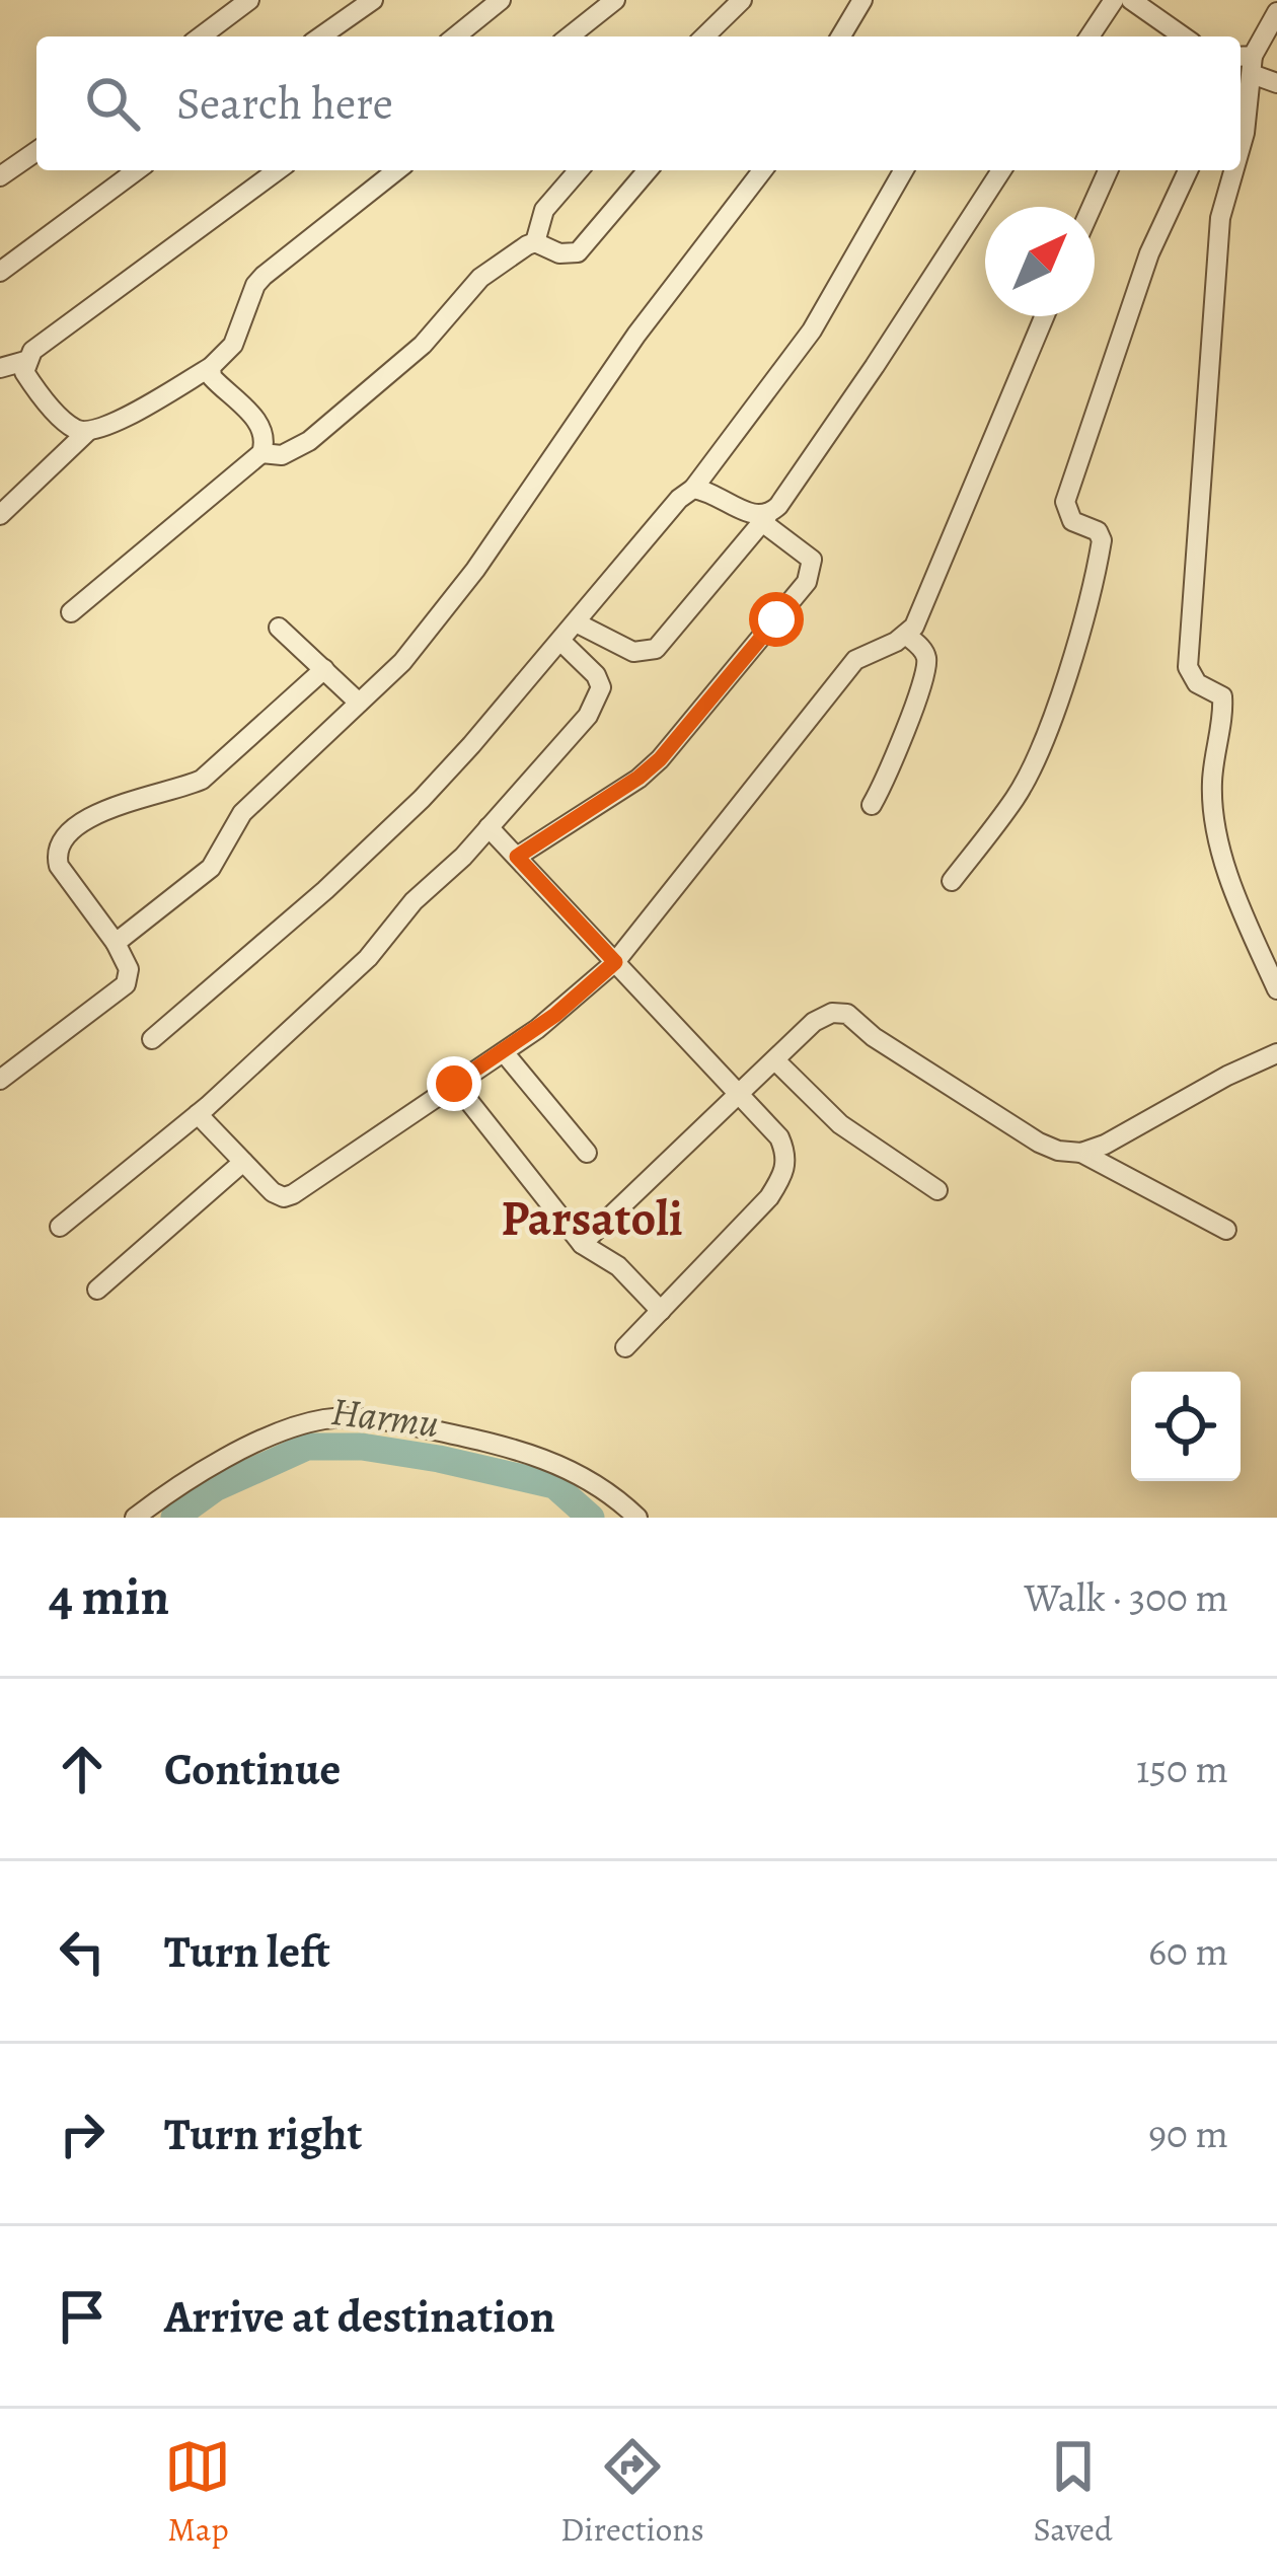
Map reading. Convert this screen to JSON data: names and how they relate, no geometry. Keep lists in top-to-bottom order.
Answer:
{
  "districts": ["Parsatoli"],
  "water": ["Harmu"],
  "north": "top right",
  "page": {
    "search": "Search here",
    "heading": ["4 min", "Walk · 300 m"],
    "list": [
      ["Continue", "150 m"],
      ["Turn left", "60 m"],
      ["Turn right", "90 m"],
      "Arrive at destination"
    ],
    "nav": ["Map", "Directions", "Saved"]
  }
}
